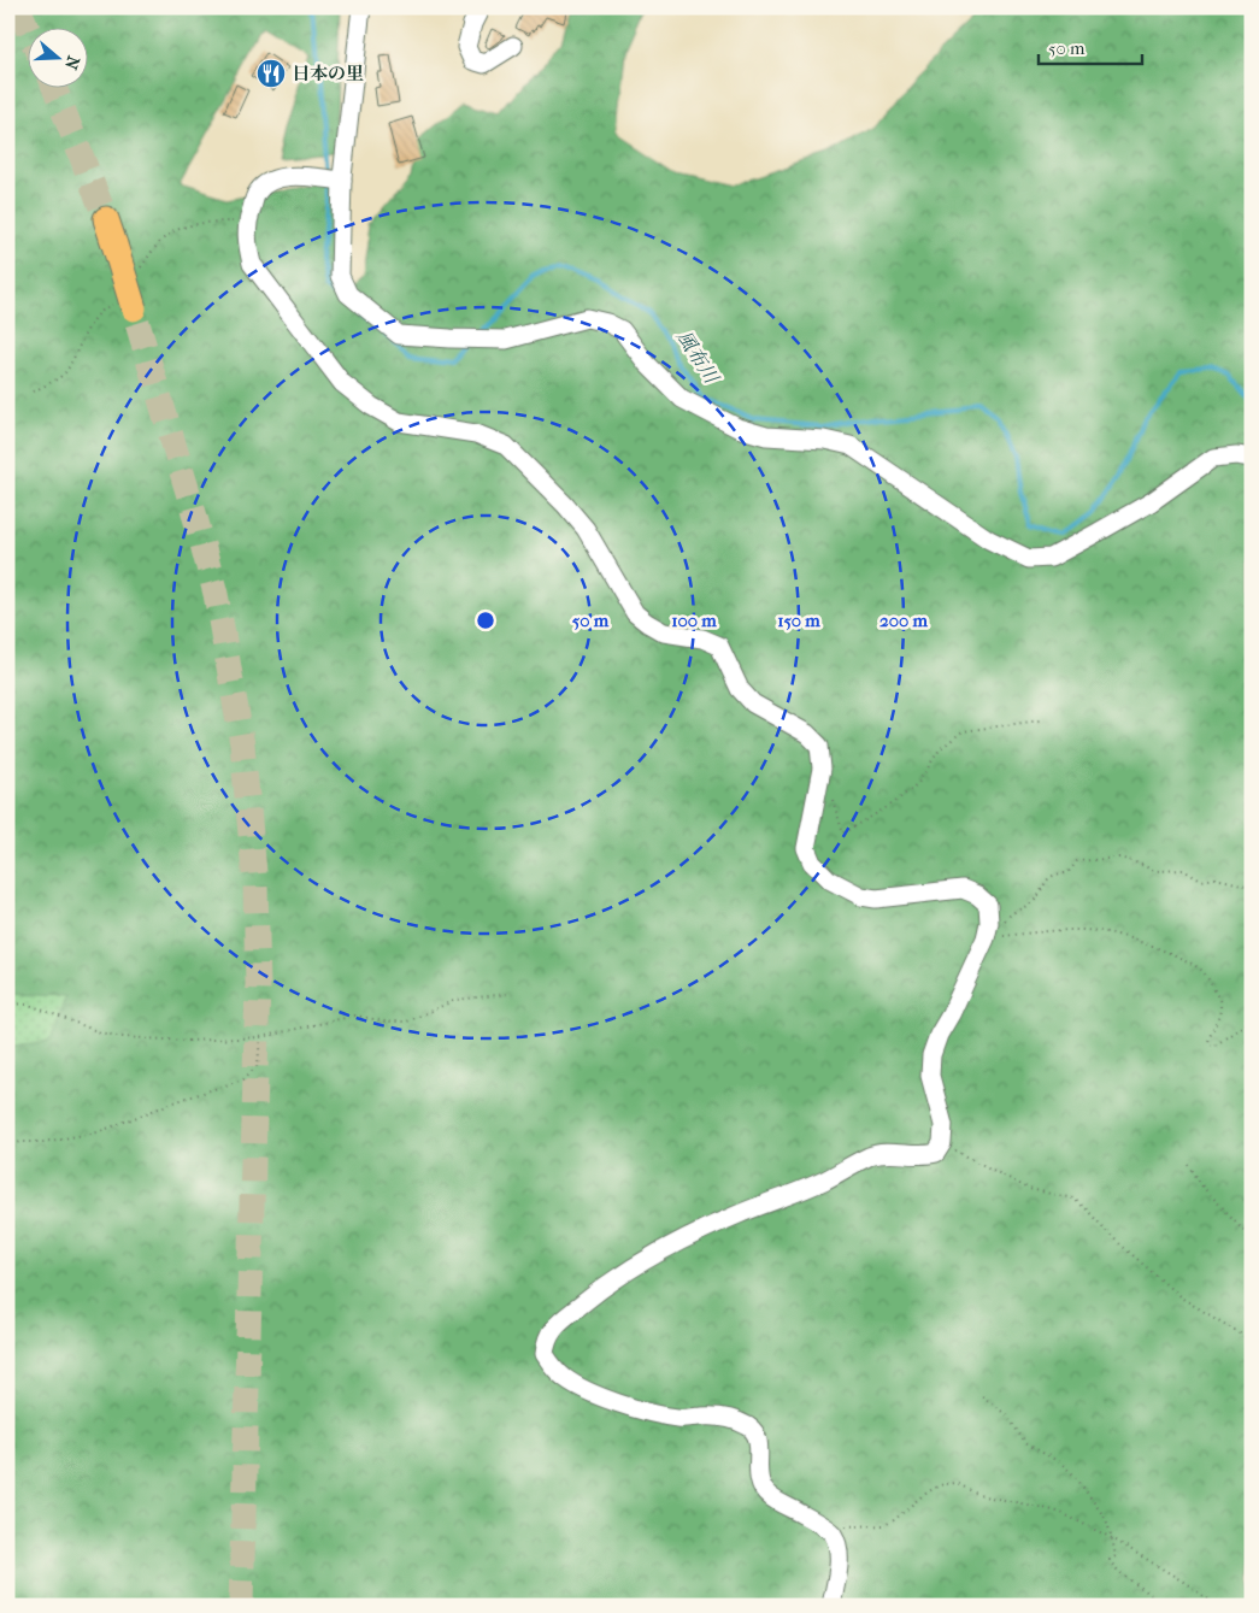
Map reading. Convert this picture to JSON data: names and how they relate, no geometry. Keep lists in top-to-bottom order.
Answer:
{
  "water": ["風布川"],
  "places": {
    "restaurant": ["日本の里"]
  },
  "scale_bar": "50 m",
  "north": "right",
  "rings": [
    "50 m",
    "100 m",
    "150 m",
    "200 m"
  ]
}
